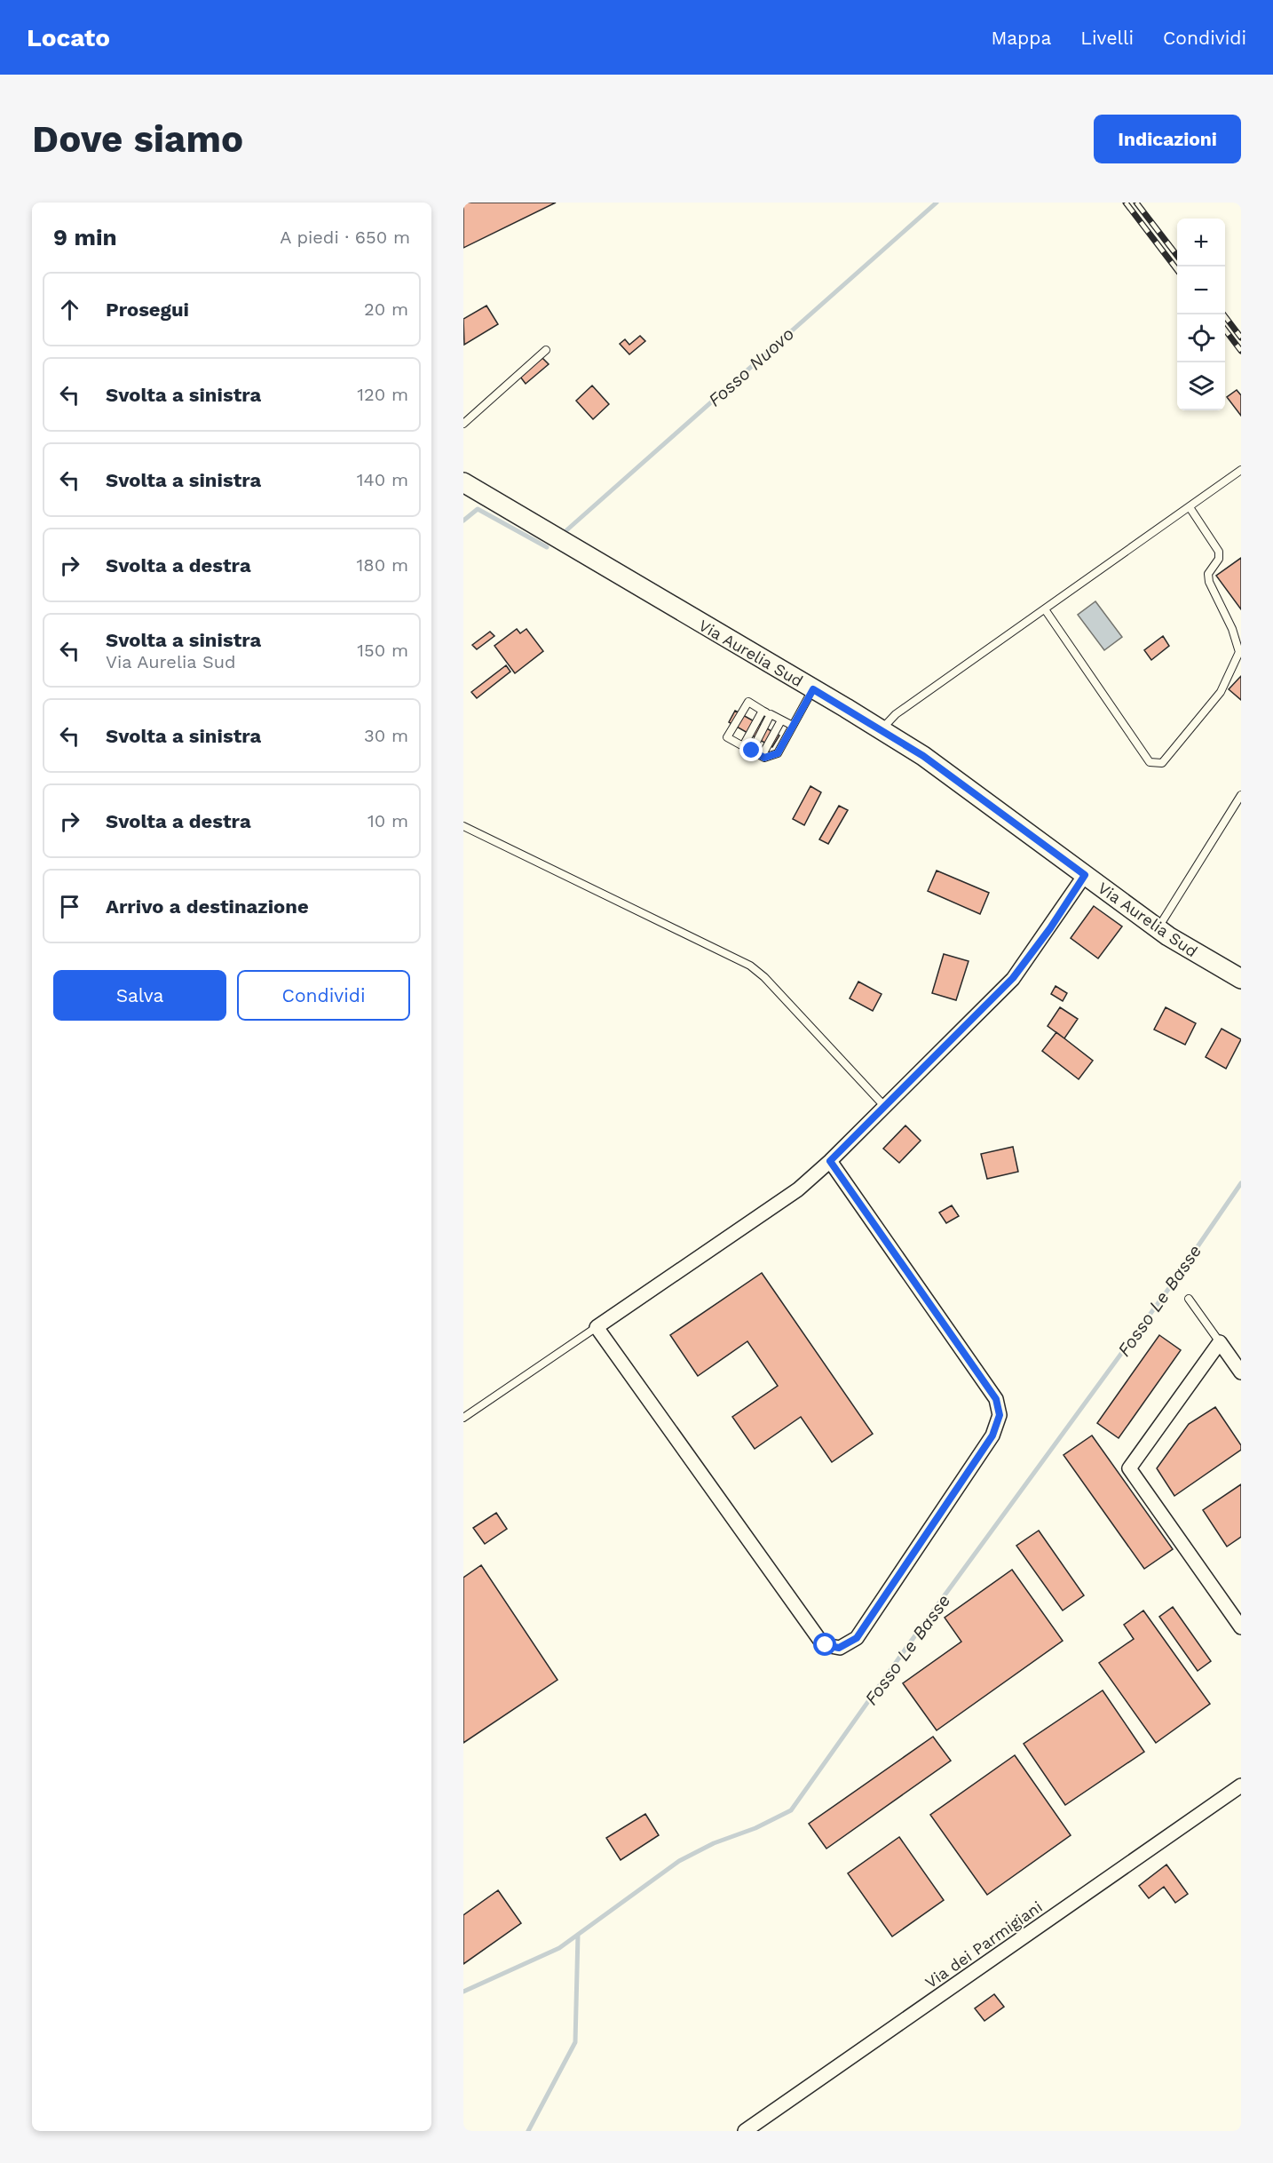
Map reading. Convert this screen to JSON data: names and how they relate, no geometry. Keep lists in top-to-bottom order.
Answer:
{
  "streets": {
    "main road": ["Via Aurelia Sud"],
    "street": ["Via dei Parmigiani"]
  },
  "water": ["Fosso Nuovo", "Fosso Le Basse"],
  "page": {
    "header": "Locato",
    "nav": ["Mappa", "Livelli", "Condividi"],
    "buttons": [
      "Indicazioni",
      ["Salva", "Condividi"]
    ],
    "title": "Dove siamo",
    "heading": ["9 min", "A piedi · 650 m"],
    "map_buttons": ["+", "−"],
    "list": [
      ["Prosegui", "20 m"],
      ["Svolta a sinistra", "120 m"],
      ["Svolta a sinistra", "140 m"],
      ["Svolta a destra", "180 m"],
      ["Svolta a sinistra", "Via Aurelia Sud", "150 m"],
      ["Svolta a sinistra", "30 m"],
      ["Svolta a destra", "10 m"],
      "Arrivo a destinazione"
    ]
  }
}
